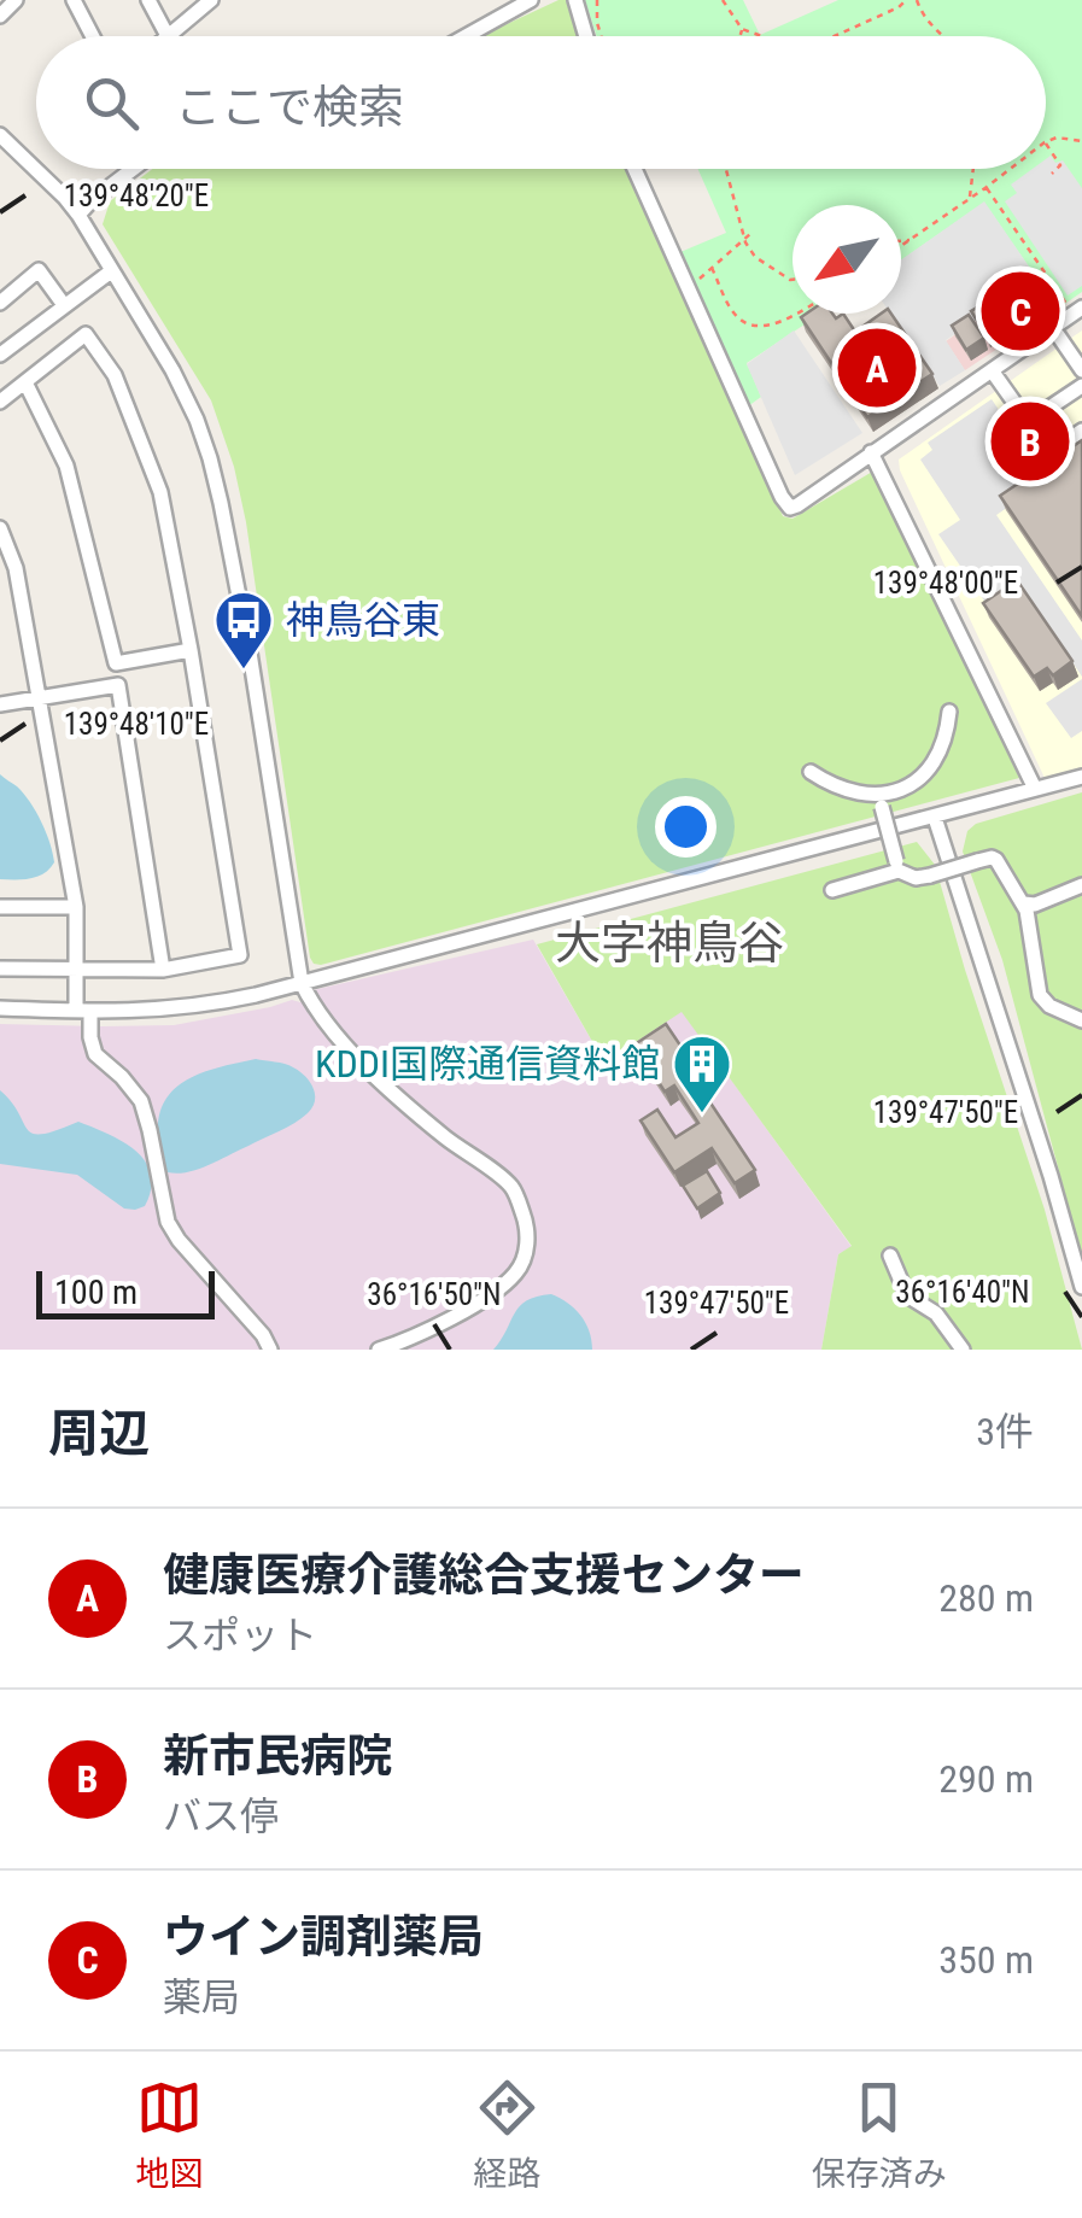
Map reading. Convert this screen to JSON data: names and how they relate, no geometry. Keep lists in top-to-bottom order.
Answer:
{
  "districts": ["大字神鳥谷"],
  "places": {
    "bus stop": ["神鳥谷東"],
    "building": ["KDDI国際通信資料館"]
  },
  "scale_bar": "100 m",
  "north": "bottom left",
  "page": {
    "search": "ここで検索",
    "pins": ["C", "A", "B"],
    "scale": "100 m",
    "heading": ["周辺", "3件"],
    "list": [
      {
        "mark": "A",
        "name": "健康医療介護総合支援センター",
        "note": "スポット",
        "value": "280 m"
      },
      {
        "mark": "B",
        "name": "新市民病院",
        "note": "バス停",
        "value": "290 m"
      },
      {
        "mark": "C",
        "name": "ウイン調剤薬局",
        "note": "薬局",
        "value": "350 m"
      }
    ],
    "nav": ["地図", "経路", "保存済み"]
  },
  "coordinates": [
    "139°48'20\"E",
    "139°48'00\"E",
    "139°48'10\"E",
    "139°47'50\"E",
    "36°16'40\"N",
    "36°16'50\"N"
  ]
}
